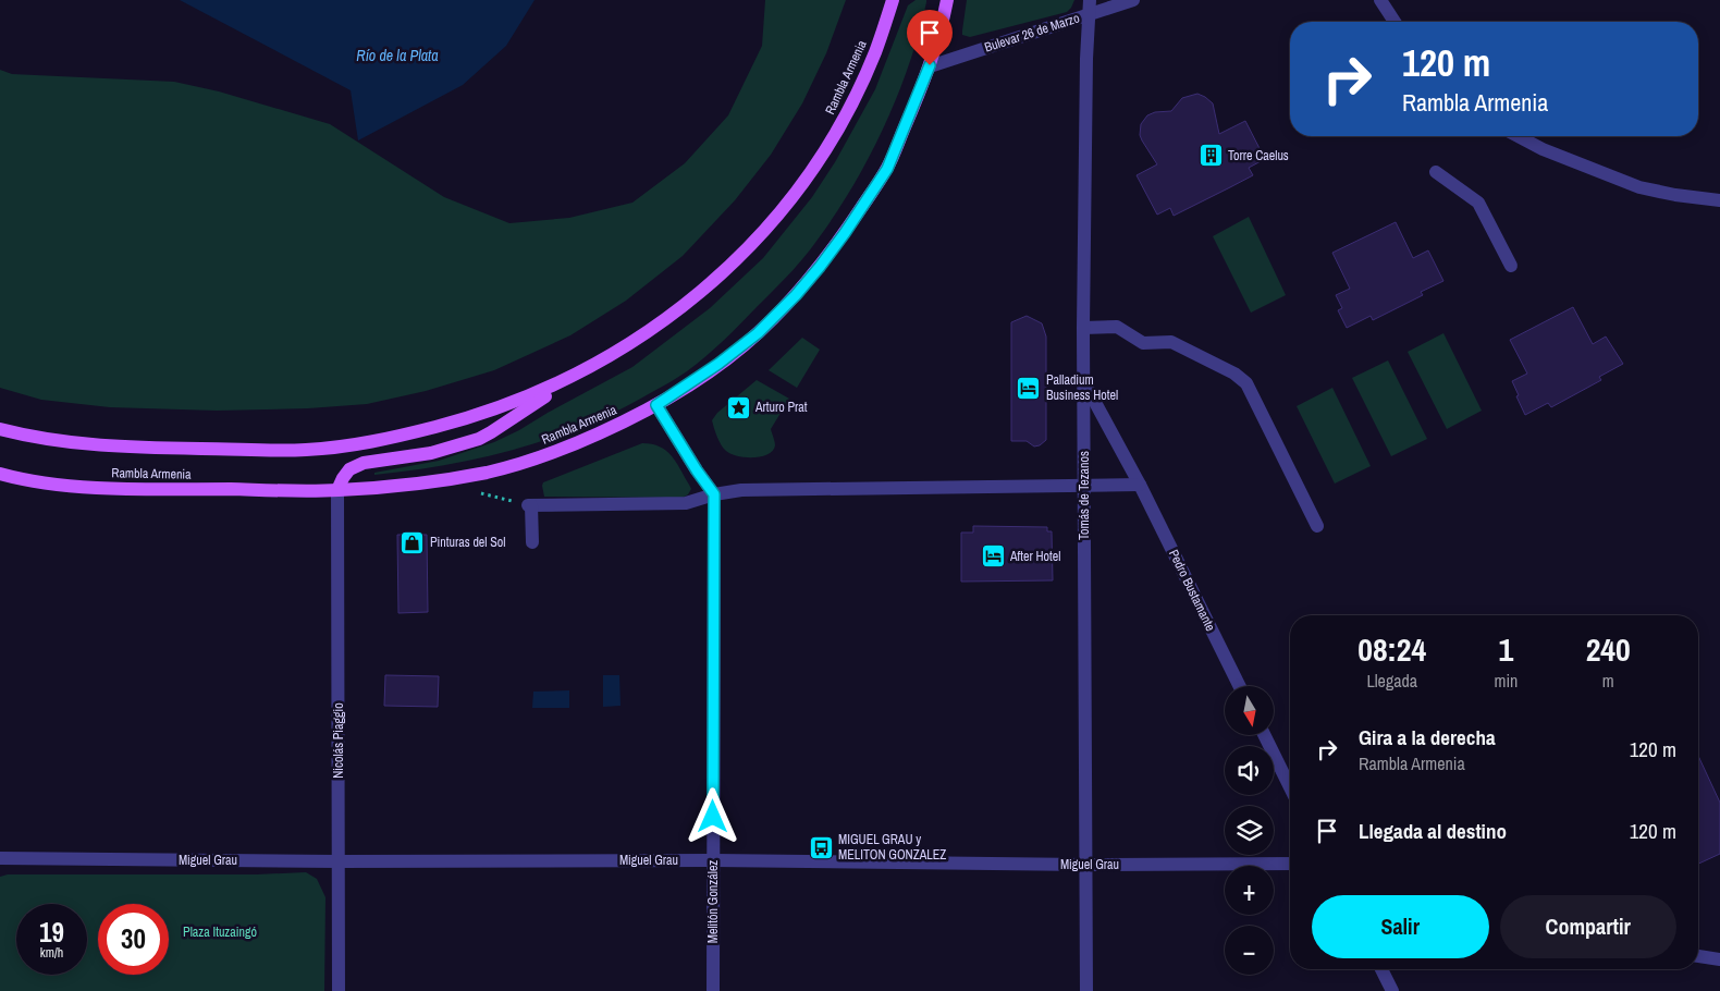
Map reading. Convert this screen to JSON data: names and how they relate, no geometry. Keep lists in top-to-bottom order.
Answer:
{
  "streets": {
    "main road": ["Rambla Armenia"],
    "street": [
      "Bulevar 26 de Marzo",
      "Tomás de Tezanos",
      "Pedro Bustamante",
      "Nicolás Piaggio",
      "Miguel Grau",
      "Melitón González"
    ]
  },
  "crossings": [
    ["Bulevar 26 de Marzo", "Rambla Armenia"],
    ["Bulevar 26 de Marzo", "Tomás de Tezanos"],
    ["Rambla Armenia", "Nicolás Piaggio"],
    ["Tomás de Tezanos", "Pedro Bustamante"],
    ["Tomás de Tezanos", "Miguel Grau"],
    ["Nicolás Piaggio", "Miguel Grau"],
    ["Miguel Grau", "Melitón González"]
  ],
  "water": ["Río de la Plata"],
  "parks": ["Plaza Ituzaingó"],
  "places": {
    "building": ["Torre Caelus"],
    "hotel": ["Palladium Business Hotel", "After Hotel"],
    "place": ["Arturo Prat"],
    "shop": ["Pinturas del Sol"],
    "bus stop": ["MIGUEL GRAU y MELITON GONZALEZ"]
  },
  "north": "bottom",
  "page": {
    "turn": ["120 m", "Rambla Armenia"],
    "eta": [
      "08:24",
      "Llegada",
      "1",
      "min",
      "240",
      "m"
    ],
    "map_buttons": ["+", "−"],
    "list": [
      {
        "name": "Gira a la derecha",
        "note": "Rambla Armenia",
        "value": "120 m"
      },
      {
        "name": "Llegada al destino",
        "value": "120 m"
      }
    ],
    "buttons": ["Salir", "Compartir"],
    "speed": "19 km/h",
    "limit": "30"
  }
}
